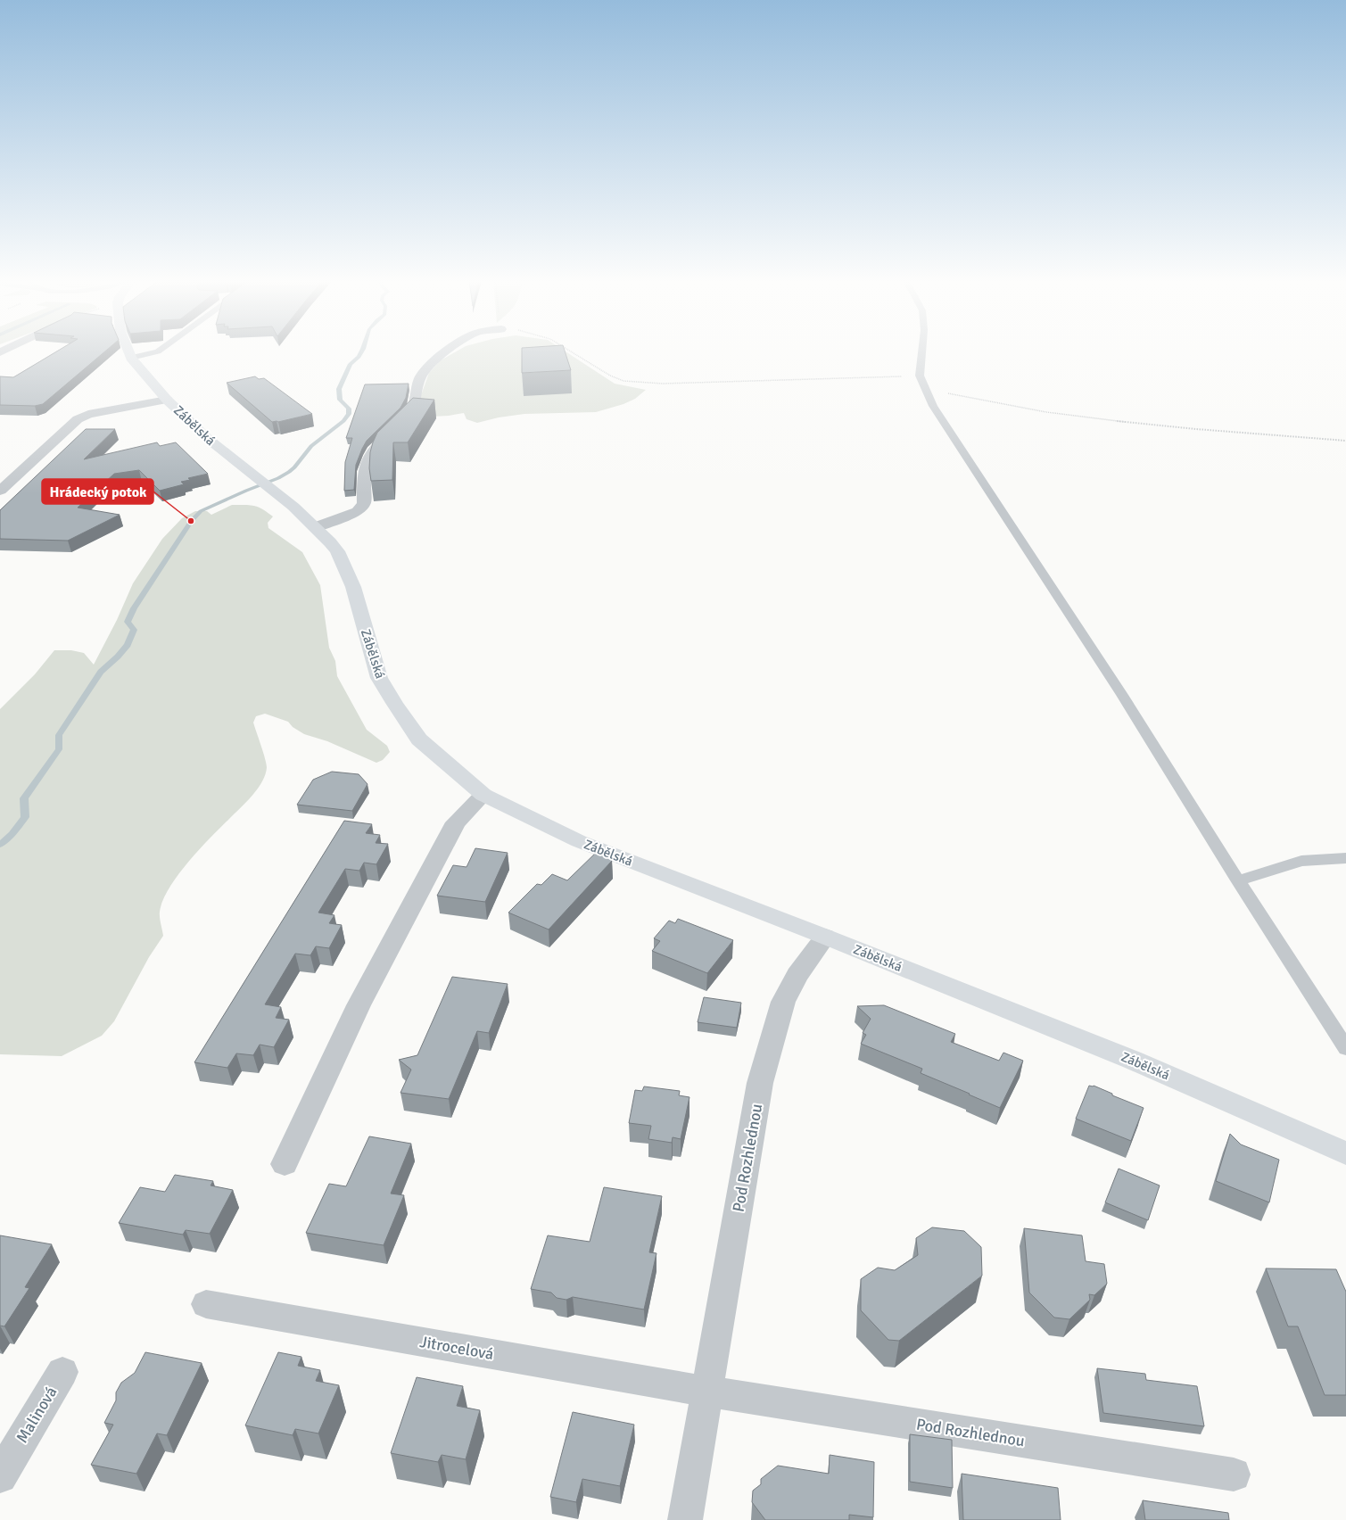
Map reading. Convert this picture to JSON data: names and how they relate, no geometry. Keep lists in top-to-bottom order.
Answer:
{
  "streets": {
    "main road": ["Zábělská"],
    "street": ["Pod Rozhlednou", "Jitrocelová", "Malinová"]
  },
  "crossings": [
    ["Zábělská", "Pod Rozhlednou"],
    ["Pod Rozhlednou", "Jitrocelová"]
  ],
  "places": ["Hrádecký potok"]
}
